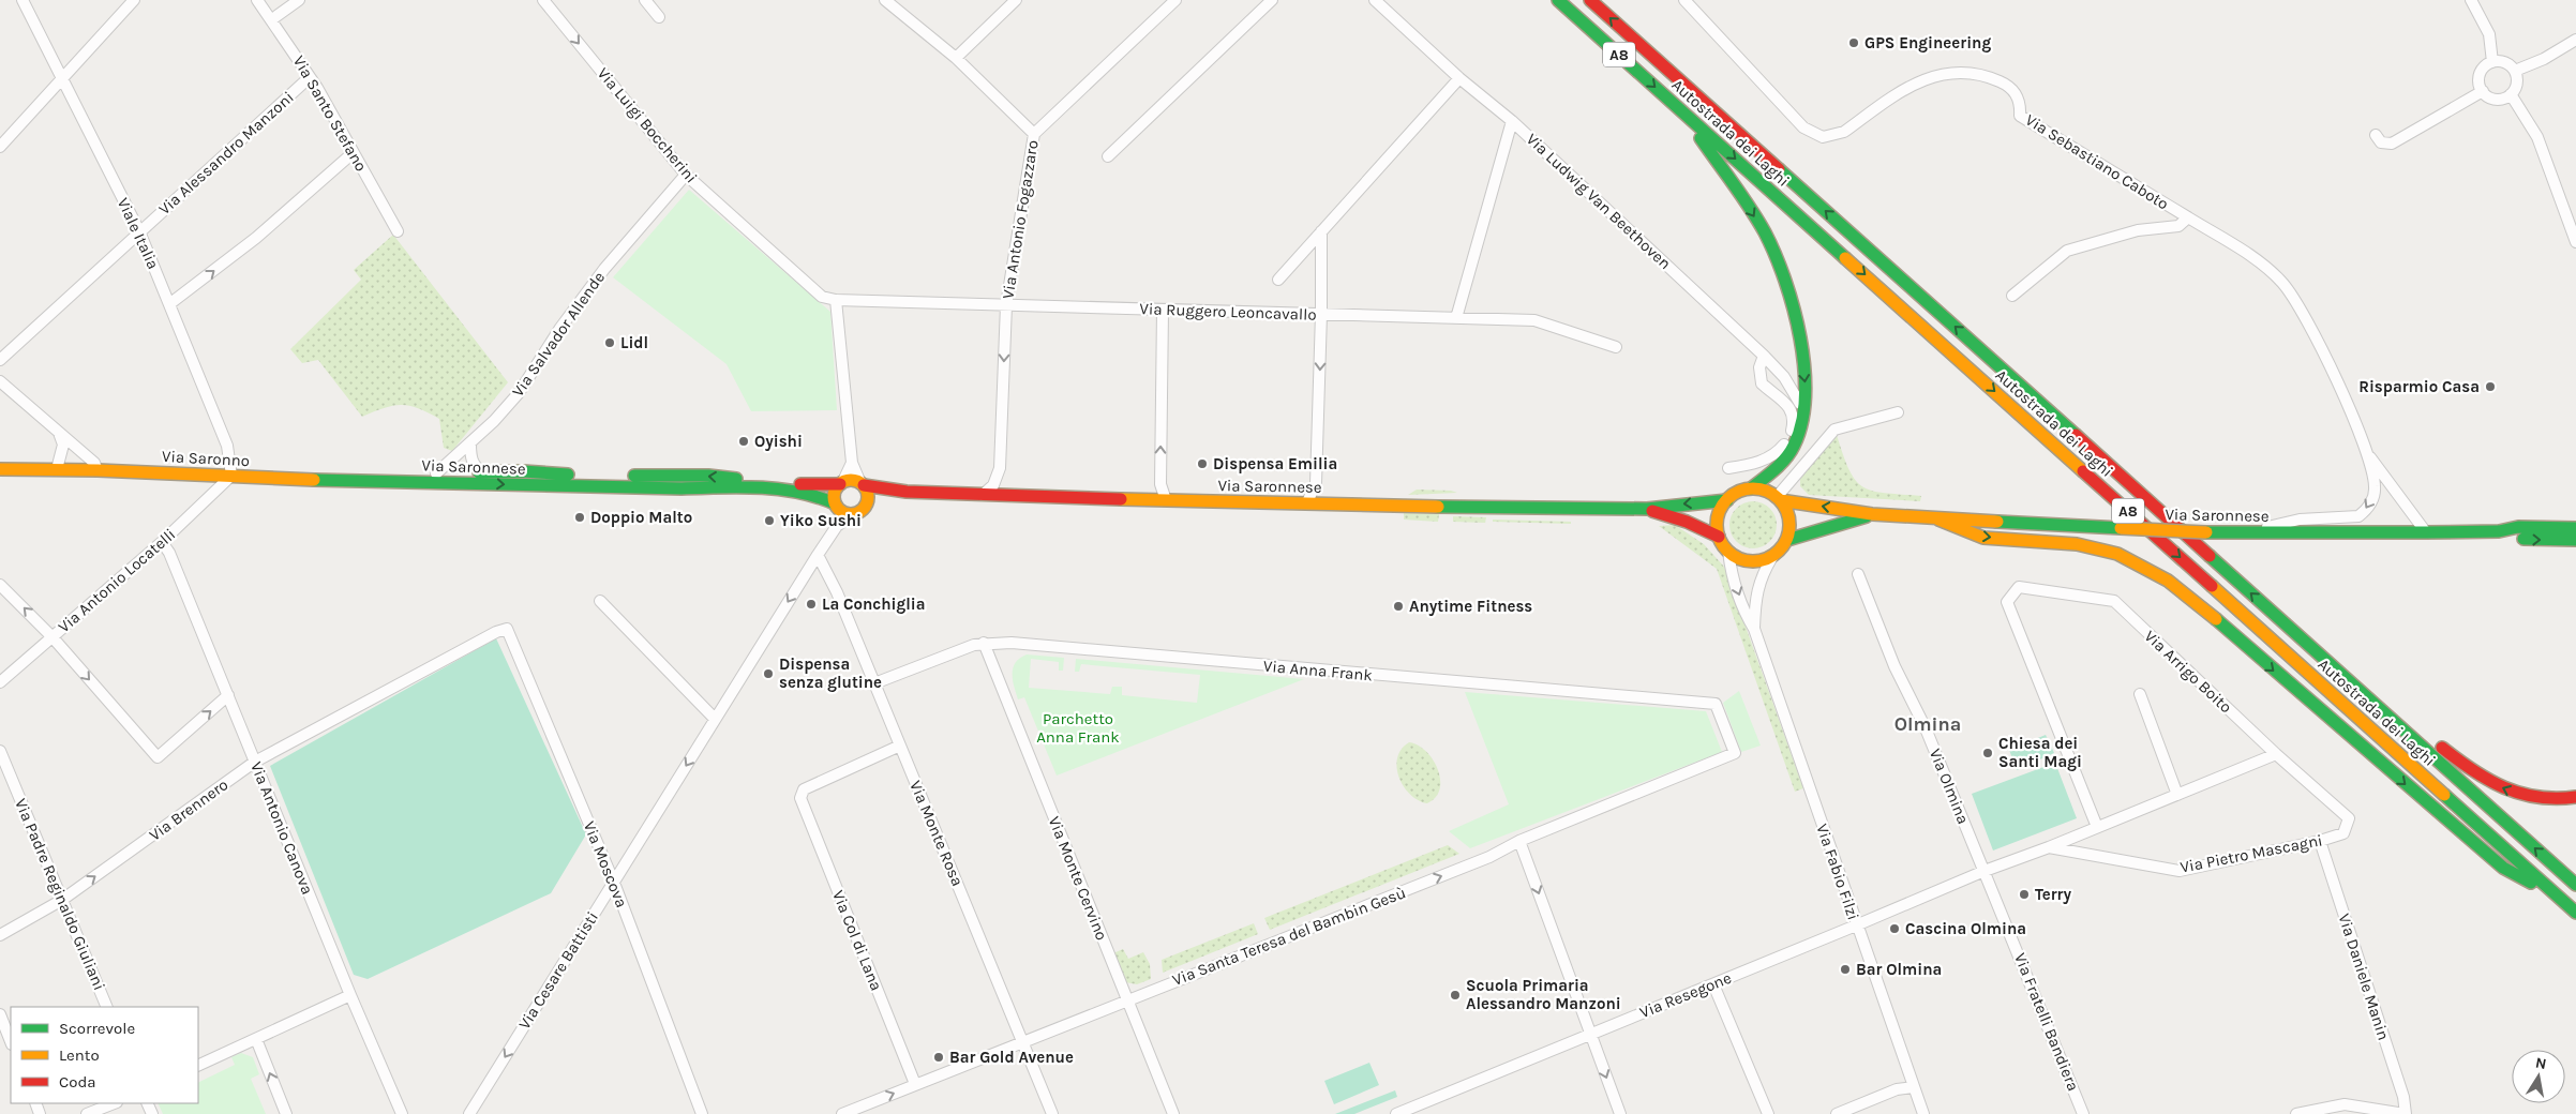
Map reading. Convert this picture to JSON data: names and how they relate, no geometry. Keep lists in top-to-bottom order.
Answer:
{
  "streets": {
    "main road": [
      "A8",
      "Autostrada dei Laghi",
      "Via Saronno",
      "Via Saronnese"
    ],
    "street": [
      "Via Santo Stefano",
      "Via Luigi Boccherini",
      "Via Alessandro Manzoni",
      "Via Sebastiano Caboto",
      "Via Ludwig Van Beethoven",
      "Via Antonio Fogazzaro",
      "Viale Italia",
      "Via Ruggero Leoncavallo",
      "Via Salvador Allende",
      "Via Antonio Locatelli",
      "Via Anna Frank",
      "Via Arrigo Boito",
      "Via Olmina",
      "Via Brennero",
      "Via Antonio Canova",
      "Via Monte Rosa",
      "Via Pietro Mascagni",
      "Via Moscova",
      "Via Fabio Filzi",
      "Via Monte Cervino",
      "Via Padre Reginaldo Giuliani",
      "Via Santa Teresa del Bambin Gesù",
      "Via Col di Lana",
      "Via Cesare Battisti",
      "Via Daniele Manin",
      "Via Resegone",
      "Via Fratelli Bandiera"
    ]
  },
  "crossings": [
    ["Via Santo Stefano", "Via Alessandro Manzoni"],
    ["Via Luigi Boccherini", "Via Ruggero Leoncavallo"],
    ["Via Luigi Boccherini", "Via Salvador Allende"],
    ["Via Alessandro Manzoni", "Viale Italia"],
    ["Via Antonio Fogazzaro", "Via Ruggero Leoncavallo"],
    ["Via Antonio Fogazzaro", "Via Saronnese"],
    ["Viale Italia", "Via Saronno"],
    ["Viale Italia", "Via Antonio Locatelli"],
    ["Via Salvador Allende", "Via Saronnese"],
    ["Via Saronno", "Via Saronnese"],
    ["Via Saronno", "Via Antonio Locatelli"],
    ["Via Saronnese", "Via Fabio Filzi"],
    ["Via Saronnese", "Via Cesare Battisti"],
    ["Via Antonio Locatelli", "Via Antonio Canova"],
    ["Via Anna Frank", "Via Monte Rosa"],
    ["Via Anna Frank", "Via Monte Cervino"],
    ["Via Anna Frank", "Via Santa Teresa del Bambin Gesù"],
    ["Via Arrigo Boito", "Via Pietro Mascagni"],
    ["Via Olmina", "Via Fratelli Bandiera"],
    ["Via Brennero", "Via Antonio Canova"],
    ["Via Brennero", "Via Moscova"],
    ["Via Brennero", "Via Padre Reginaldo Giuliani"],
    ["Via Monte Rosa", "Via Santa Teresa del Bambin Gesù"],
    ["Via Monte Rosa", "Via Col di Lana"],
    ["Via Monte Rosa", "Via Cesare Battisti"],
    ["Via Pietro Mascagni", "Via Daniele Manin"],
    ["Via Moscova", "Via Cesare Battisti"],
    ["Via Fabio Filzi", "Via Resegone"],
    ["Via Monte Cervino", "Via Santa Teresa del Bambin Gesù"],
    ["Via Santa Teresa del Bambin Gesù", "Via Col di Lana"]
  ],
  "one_way": [
    "Via Luigi Boccherini",
    "Via Brennero",
    "Via Santa Teresa del Bambin Gesù",
    "Via Cesare Battisti"
  ],
  "districts": ["Olmina"],
  "parks": ["Parchetto Anna Frank"],
  "places": [
    "GPS Engineering",
    "Lidl",
    "Risparmio Casa",
    "Oyishi",
    "Dispensa Emilia",
    "Doppio Malto",
    "Yiko Sushi",
    "La Conchiglia",
    "Anytime Fitness",
    "Dispensa senza glutine",
    "Chiesa dei Santi Magi",
    "Terry",
    "Cascina Olmina",
    "Bar Olmina",
    "Scuola Primaria Alessandro Manzoni",
    "Bar Gold Avenue"
  ],
  "legend": ["Scorrevole", "Lento", "Coda"],
  "north": "top"
}
